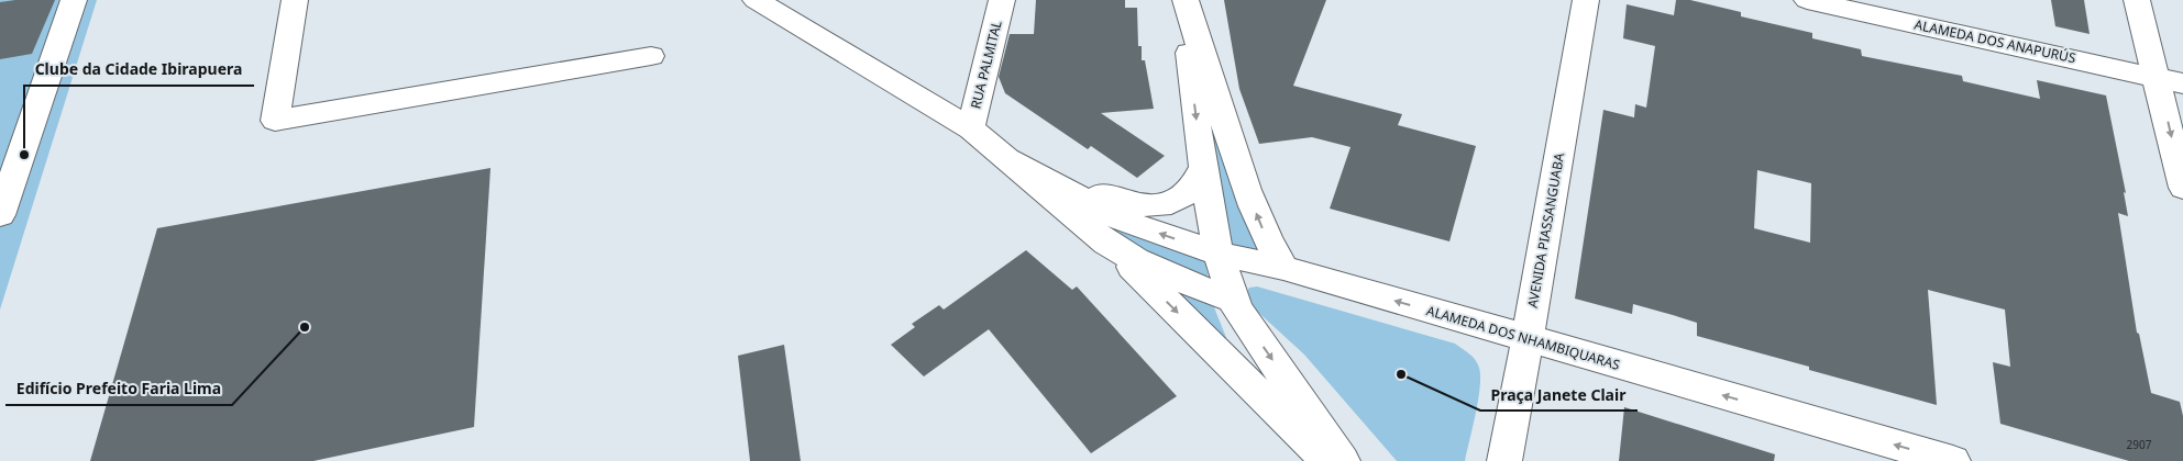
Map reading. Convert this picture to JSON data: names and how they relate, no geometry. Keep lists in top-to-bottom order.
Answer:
{
  "streets": {
    "street": [
      "ALAMEDA DOS ANAPURÚS",
      "RUA PALMITAL",
      "AVENIDA PIASSANGUABA",
      "ALAMEDA DOS NHAMBIQUARAS"
    ]
  },
  "crossings": [
    ["AVENIDA PIASSANGUABA", "ALAMEDA DOS NHAMBIQUARAS"]
  ],
  "one_way": ["ALAMEDA DOS NHAMBIQUARAS"],
  "places": ["Clube da Cidade Ibirapuera", "Edifício Prefeito Faria Lima", "Praça Janete Clair"],
  "house_numbers": ["2907"]
}
